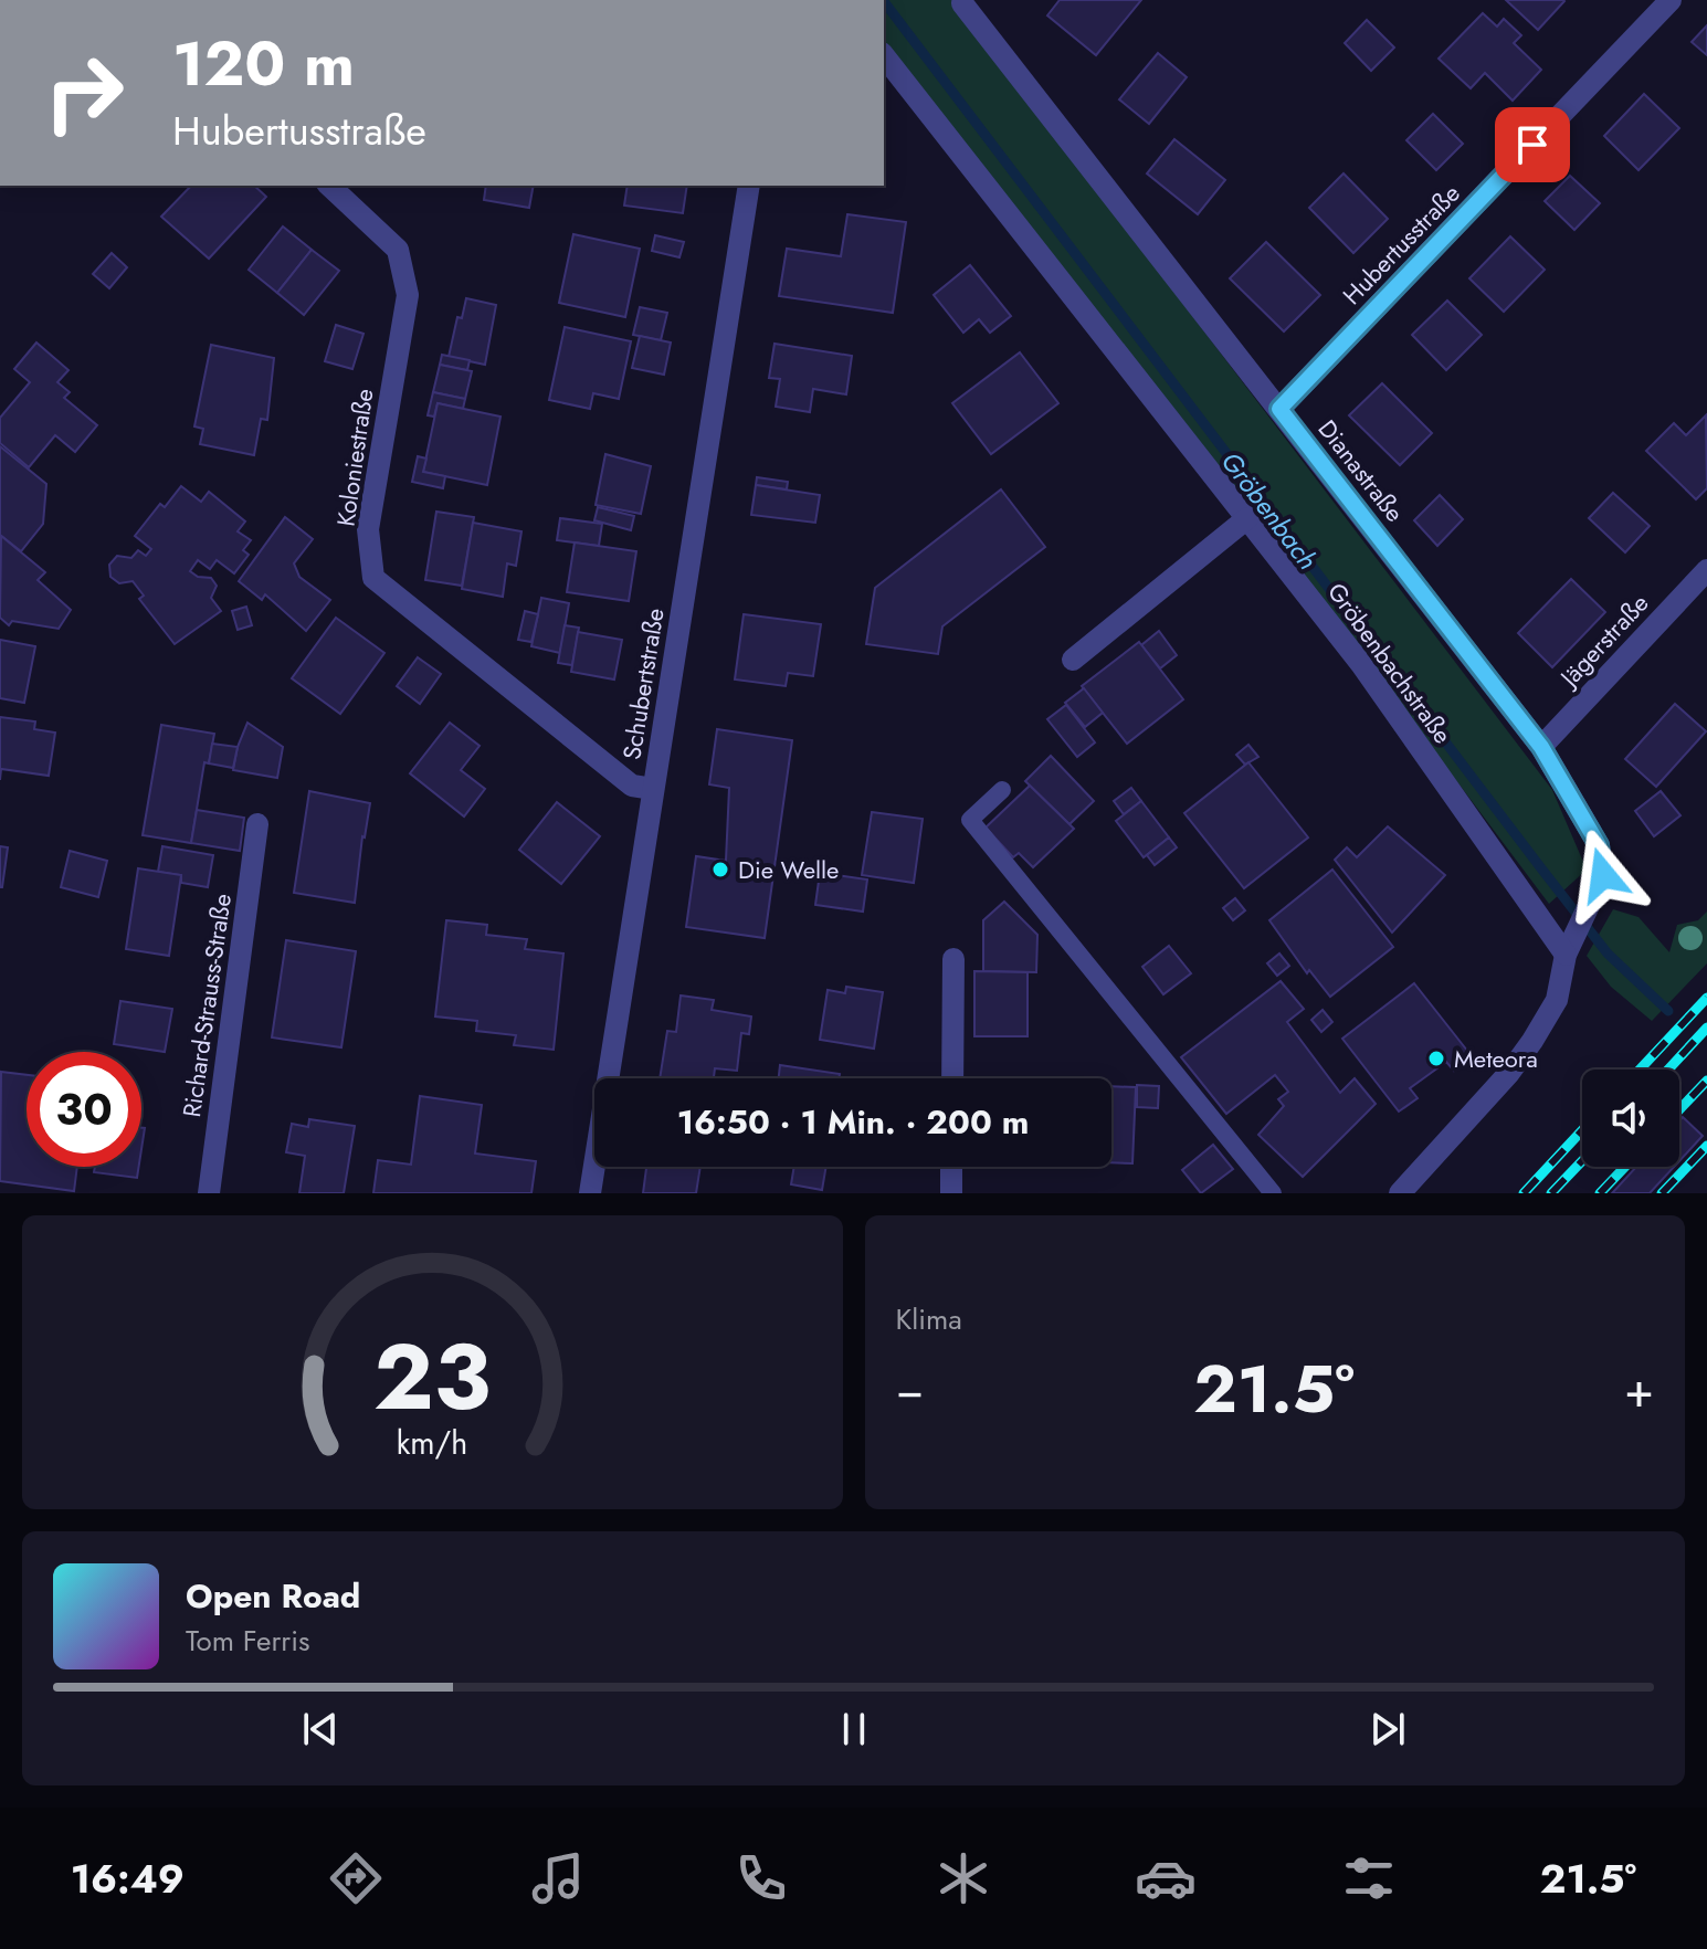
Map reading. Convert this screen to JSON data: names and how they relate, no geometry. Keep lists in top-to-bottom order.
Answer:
{
  "streets": {
    "street": [
      "Hubertusstraße",
      "Koloniestraße",
      "Dianastraße",
      "Jägerstraße",
      "Gröbenbachstraße",
      "Schubertstraße",
      "Richard-Strauss-Straße"
    ]
  },
  "crossings": [
    ["Hubertusstraße", "Dianastraße"],
    ["Koloniestraße", "Schubertstraße"],
    ["Dianastraße", "Jägerstraße"],
    ["Dianastraße", "Gröbenbachstraße"]
  ],
  "water": ["Gröbenbach"],
  "places": ["Die Welle", "Meteora"],
  "page": {
    "turn": ["120 m", "Hubertusstraße"],
    "limit": "30",
    "trip": "16:50 · 1 Min. · 200 m",
    "tile": "Klima",
    "heat": ["−", "21.5°", "+"],
    "song": ["Open Road", "Tom Ferris"],
    "tabs": ["16:49", "21.5°"],
    "gauge": ["23", "km/h"]
  }
}
